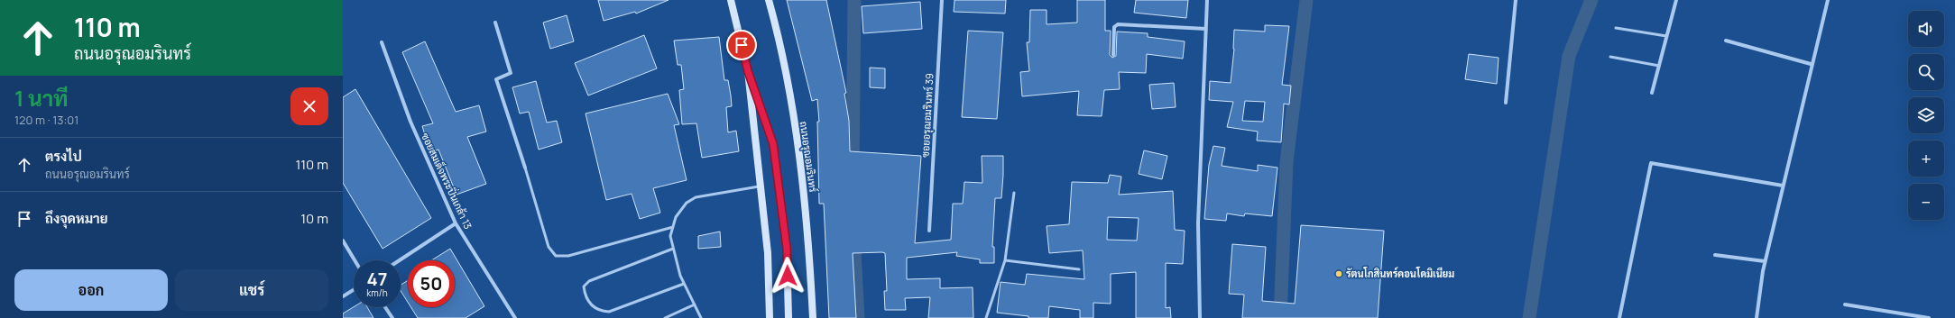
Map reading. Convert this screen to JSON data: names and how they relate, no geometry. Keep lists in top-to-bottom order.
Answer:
{
  "streets": {
    "main road": ["ถนนอรุณอมรินทร์"],
    "street": ["ซอยอรุณอมรินทร์ 39", "ซอยสมเด็จพระปิ่นเกล้า 13"]
  },
  "places": ["รัตนโกสินทร์คอนโดมิเนียม"],
  "page": {
    "turn": ["110 m", "ถนนอรุณอมรินทร์"],
    "map_buttons": ["+", "−"],
    "heading": ["1 นาที", "120 m · 13:01"],
    "list": [
      {
        "name": "ตรงไป",
        "note": "ถนนอรุณอมรินทร์",
        "value": "110 m"
      },
      {
        "name": "ถึงจุดหมาย",
        "value": "10 m"
      }
    ],
    "speed": "47 km/h",
    "limit": "50",
    "buttons": ["ออก", "แชร์"]
  }
}
